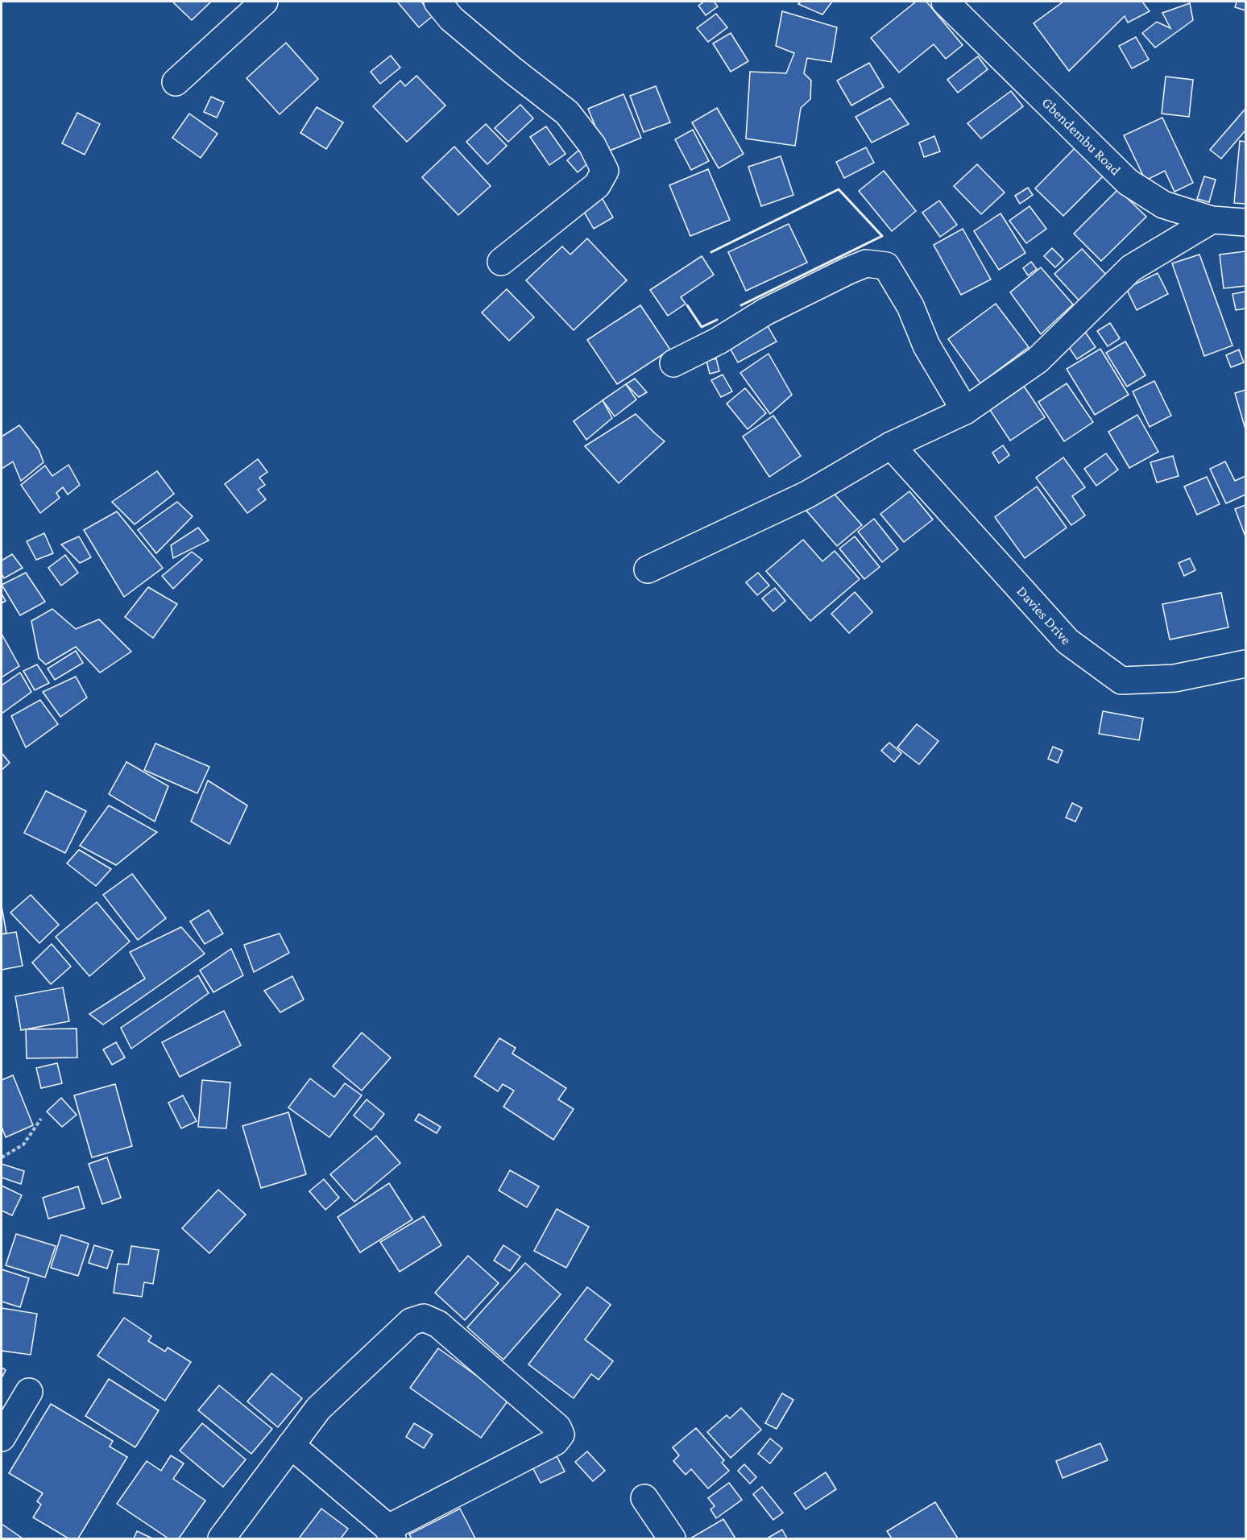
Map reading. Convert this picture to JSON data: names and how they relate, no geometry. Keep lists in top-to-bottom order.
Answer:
{
  "streets": {
    "street": ["Gbendembu Road", "Davies Drive"]
  }
}
